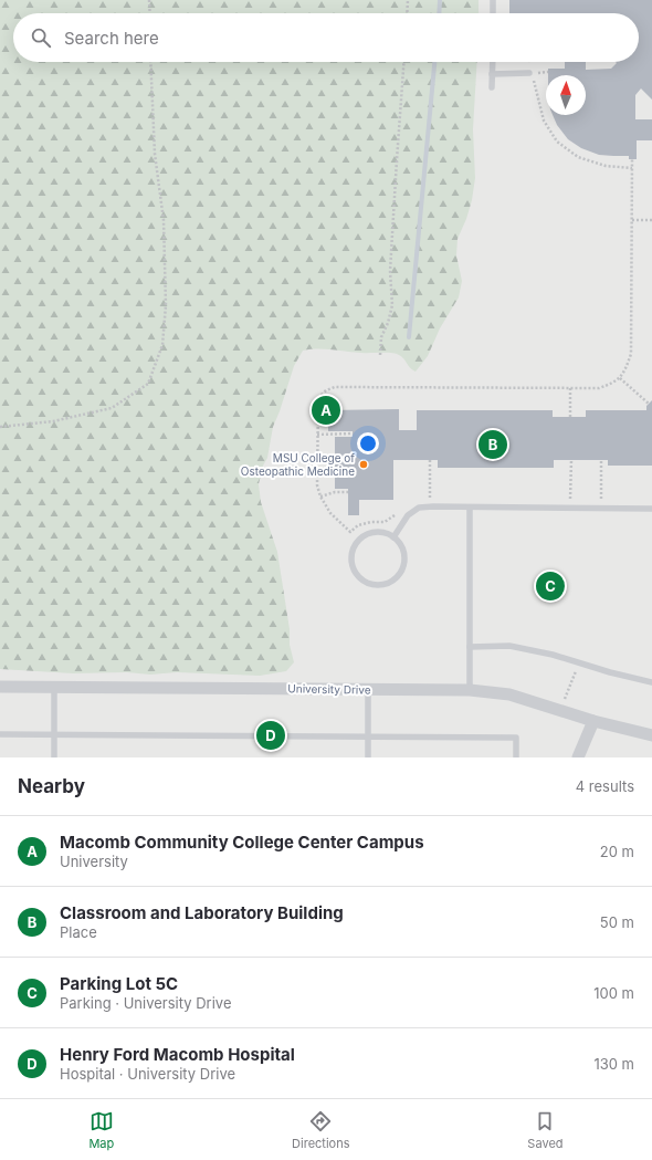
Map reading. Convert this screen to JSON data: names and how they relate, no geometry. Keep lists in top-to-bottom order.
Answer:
{
  "streets": {
    "street": ["University Drive"]
  },
  "places": ["MSU College of Osteopathic Medicine"],
  "north": "top",
  "page": {
    "search": "Search here",
    "pins": [
      "A",
      "B",
      "C",
      "D"
    ],
    "heading": ["Nearby", "4 results"],
    "list": [
      {
        "mark": "A",
        "name": "Macomb Community College Center Campus",
        "note": "University",
        "value": "20 m"
      },
      {
        "mark": "B",
        "name": "Classroom and Laboratory Building",
        "note": "Place",
        "value": "50 m"
      },
      {
        "mark": "C",
        "name": "Parking Lot 5C",
        "note": "Parking · University Drive",
        "value": "100 m"
      },
      {
        "mark": "D",
        "name": "Henry Ford Macomb Hospital",
        "note": "Hospital · University Drive",
        "value": "130 m"
      }
    ],
    "nav": ["Map", "Directions", "Saved"]
  }
}
